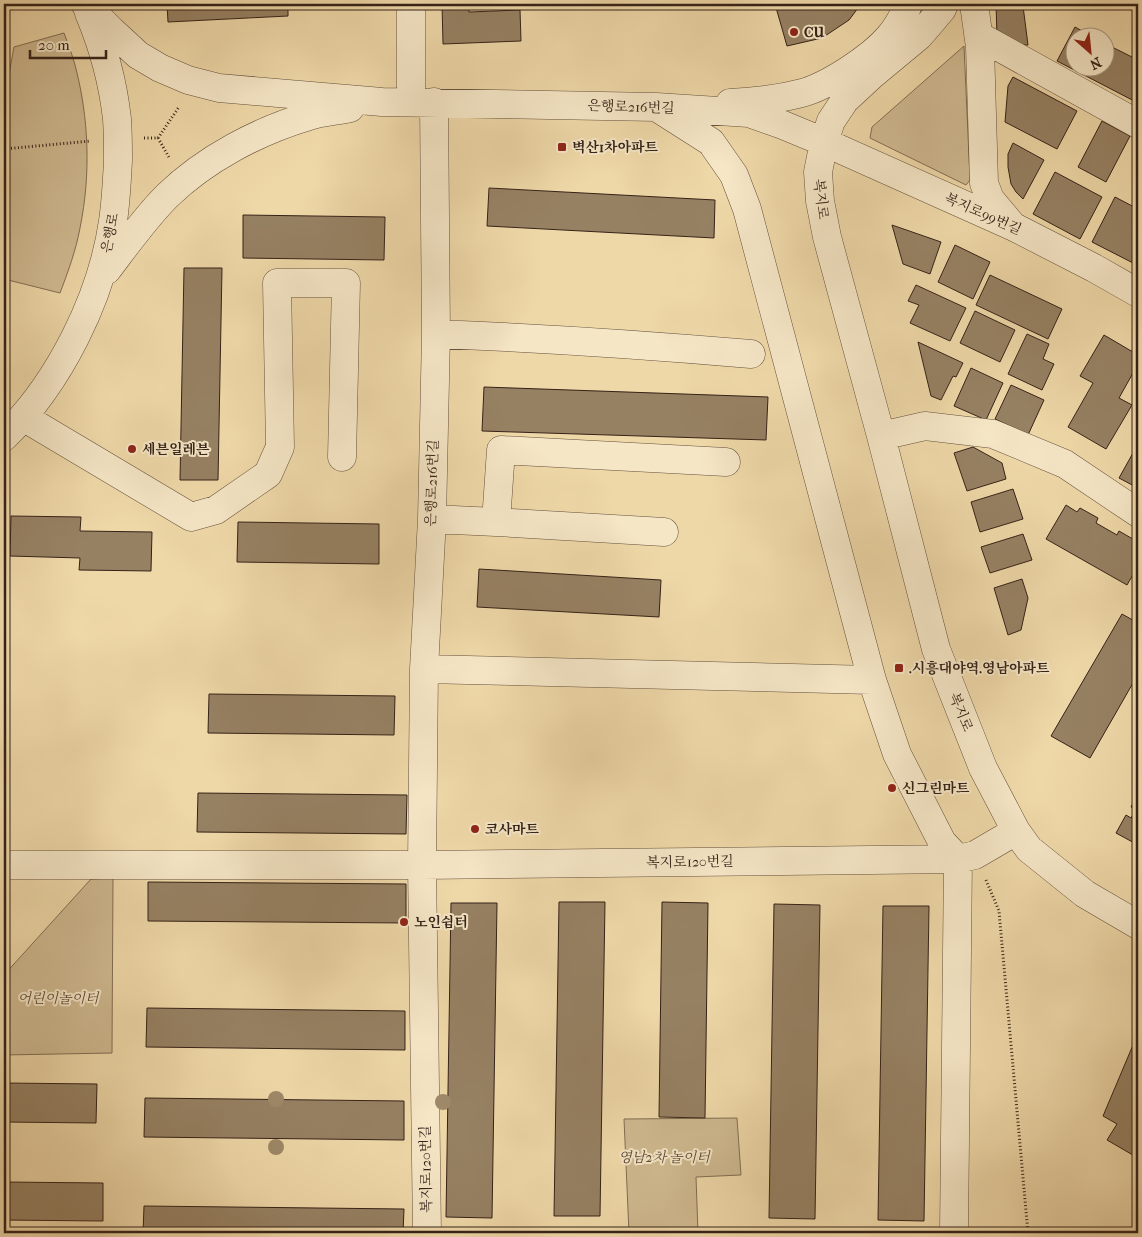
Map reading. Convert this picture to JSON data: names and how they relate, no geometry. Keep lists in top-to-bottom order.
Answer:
{
  "streets": {
    "street": [
      "은행로216번길",
      "복지로",
      "복지로99번길",
      "은행로",
      "복지로120번길"
    ]
  },
  "crossings": [
    ["은행로216번길", "복지로"],
    ["은행로216번길", "복지로99번길"],
    ["은행로216번길", "복지로120번길"],
    ["복지로", "복지로99번길"],
    ["복지로", "복지로120번길"]
  ],
  "parks": ["어린이놀이터", "영남2차 놀이터"],
  "places": {
    "other": [
      "CU",
      "세븐일레븐",
      "신그린마트",
      "코사마트",
      "노인쉼터"
    ],
    "transit": ["벽산1차아파트", ".시흥대야역.영남아파트"]
  },
  "scale_bar": "20 m",
  "north": "bottom right"
}
